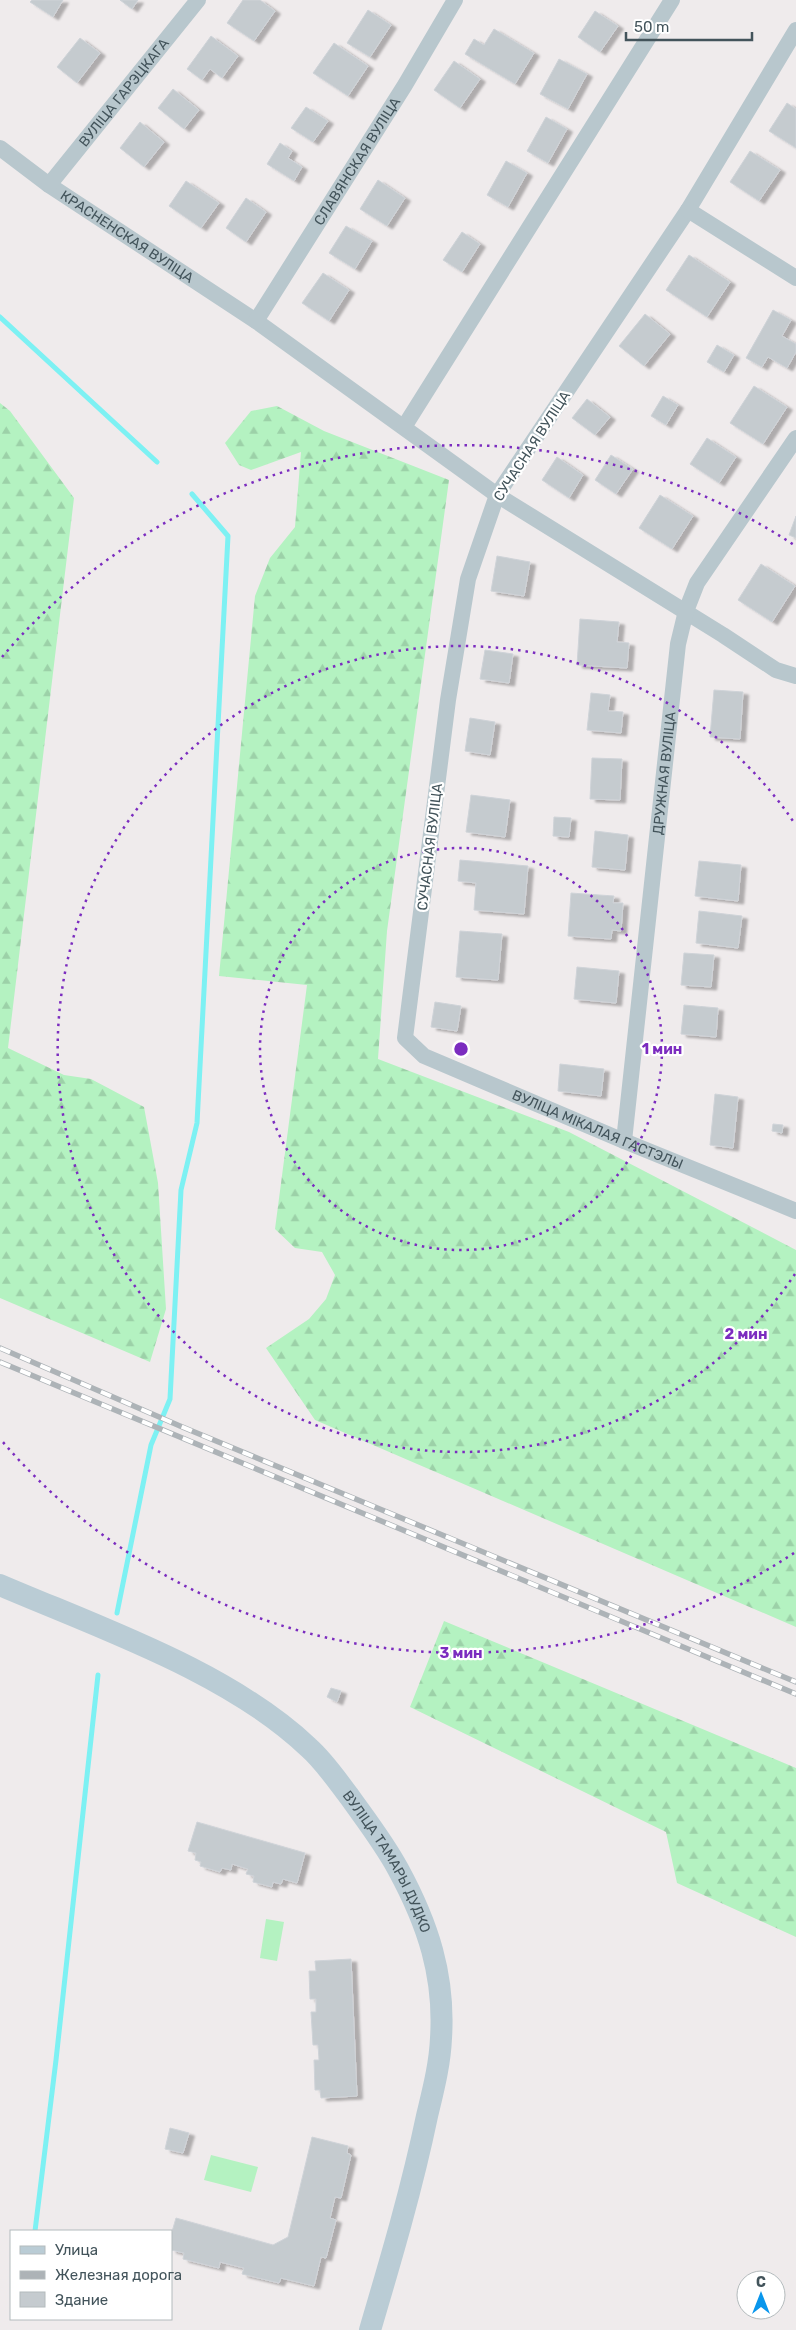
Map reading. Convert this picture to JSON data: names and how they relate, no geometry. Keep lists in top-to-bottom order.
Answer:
{
  "streets": {
    "street": [
      "ВУЛІЦА ГАРЭЦКАГА",
      "СЛАВЯНСКАЯ ВУЛІЦА",
      "КРАСНЕНСКАЯ ВУЛІЦА",
      "СУЧАСНАЯ ВУЛІЦА",
      "ДРУЖНАЯ ВУЛІЦА",
      "ВУЛІЦА МІКАЛАЯ ГАСТЭЛЫ",
      "ВУЛІЦА ТАМАРЫ ДУДКО"
    ]
  },
  "crossings": [
    ["ВУЛІЦА ГАРЭЦКАГА", "КРАСНЕНСКАЯ ВУЛІЦА"],
    ["СЛАВЯНСКАЯ ВУЛІЦА", "КРАСНЕНСКАЯ ВУЛІЦА"],
    ["КРАСНЕНСКАЯ ВУЛІЦА", "СУЧАСНАЯ ВУЛІЦА"],
    ["КРАСНЕНСКАЯ ВУЛІЦА", "ДРУЖНАЯ ВУЛІЦА"],
    ["СУЧАСНАЯ ВУЛІЦА", "ВУЛІЦА МІКАЛАЯ ГАСТЭЛЫ"],
    ["ДРУЖНАЯ ВУЛІЦА", "ВУЛІЦА МІКАЛАЯ ГАСТЭЛЫ"]
  ],
  "legend": ["Улица", "Железная дорога", "Здание"],
  "scale_bar": "50 m",
  "north": "top",
  "rings": ["1 мин", "2 мин", "3 мин"]
}
